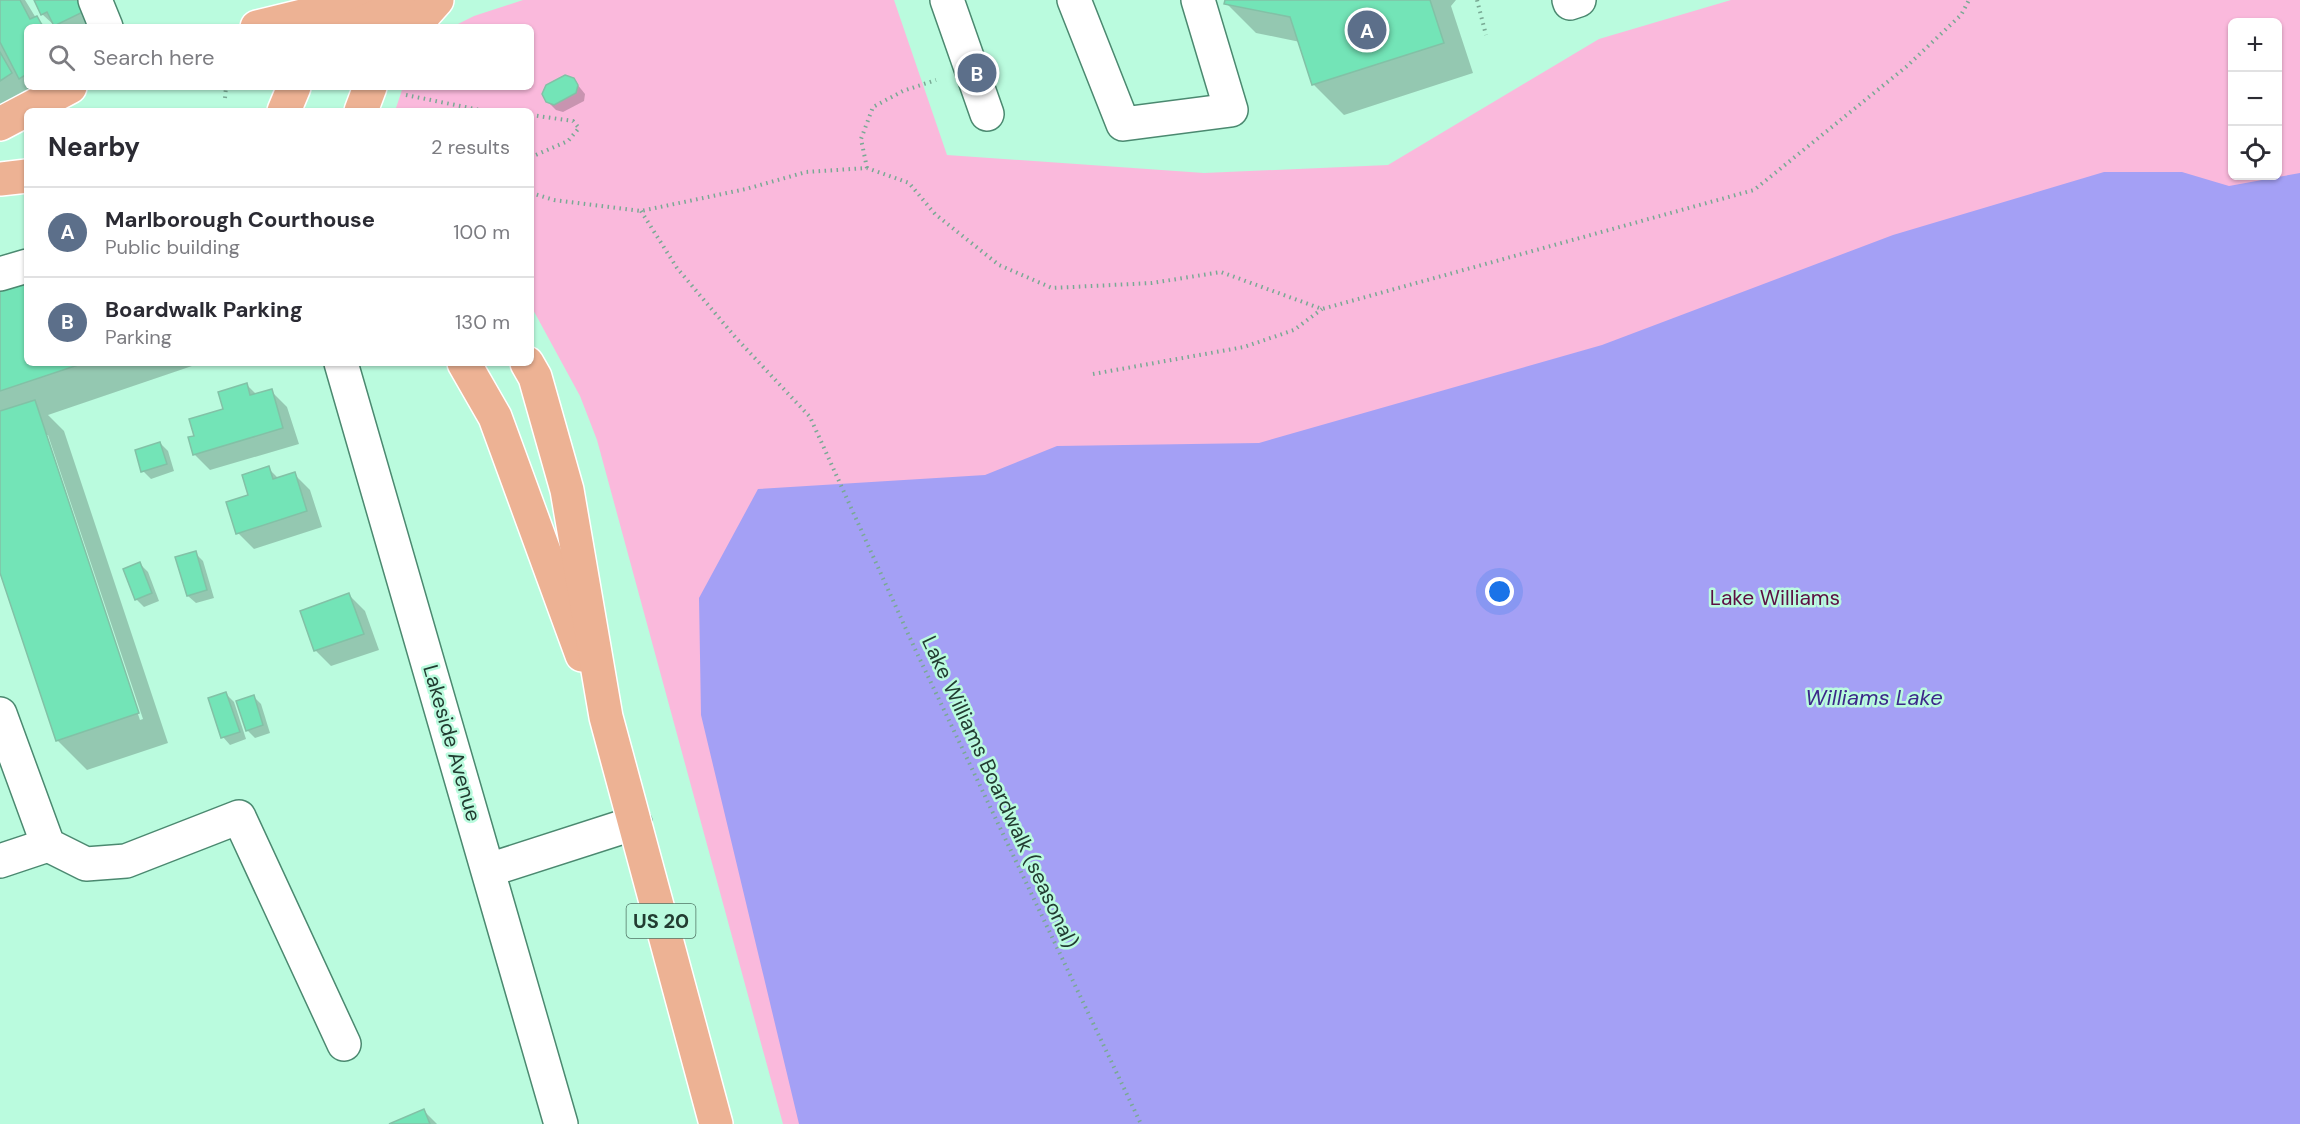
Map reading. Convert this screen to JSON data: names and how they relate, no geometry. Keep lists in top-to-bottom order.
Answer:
{
  "streets": {
    "main road": ["US 20"],
    "street": ["Lakeside Avenue"],
    "path": ["Lake Williams Boardwalk (seasonal)"]
  },
  "water": ["Williams Lake"],
  "parks": ["Lake Williams"],
  "page": {
    "pins": ["A", "B"],
    "map_buttons": ["+", "−"],
    "search": "Search here",
    "heading": ["Nearby", "2 results"],
    "list": [
      {
        "mark": "A",
        "name": "Marlborough Courthouse",
        "note": "Public building",
        "value": "100 m"
      },
      {
        "mark": "B",
        "name": "Boardwalk Parking",
        "note": "Parking",
        "value": "130 m"
      }
    ]
  }
}
